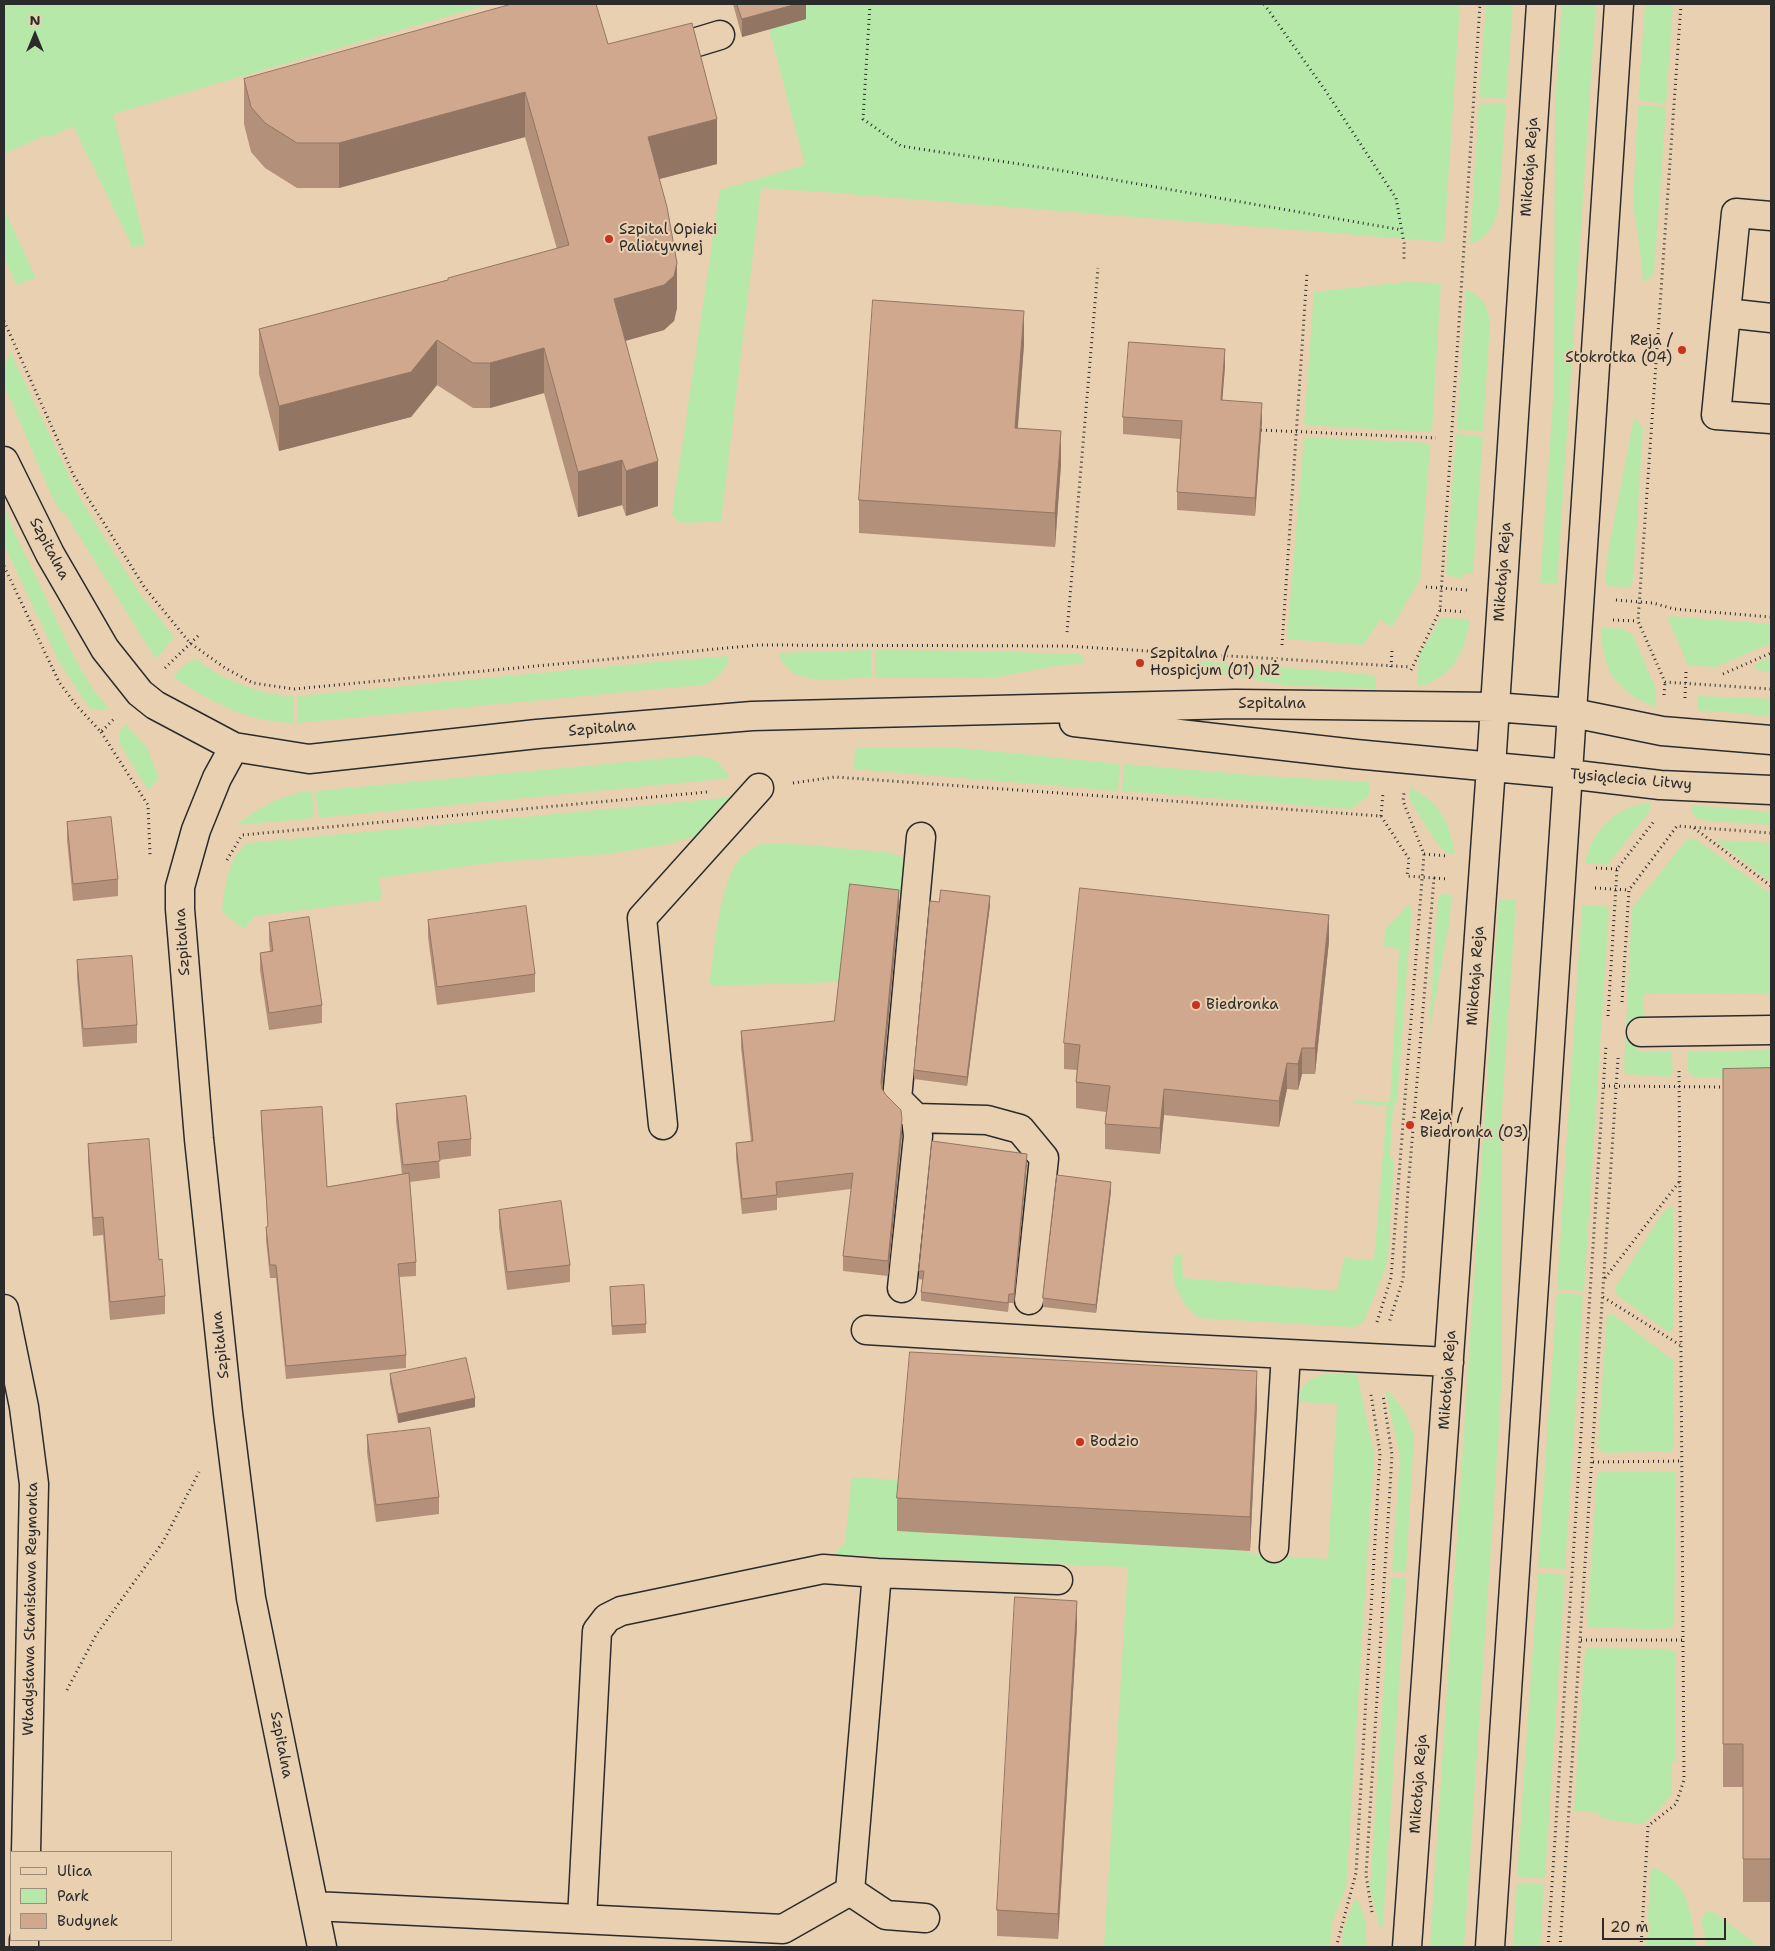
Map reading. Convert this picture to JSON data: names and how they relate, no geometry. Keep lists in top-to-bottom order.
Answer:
{
  "streets": {
    "street": [
      "Mikołaja Reja",
      "Szpitalna",
      "Tysiąclecia Litwy",
      "Władysława Stanisława Reymonta"
    ]
  },
  "crossings": [
    ["Mikołaja Reja", "Szpitalna"],
    ["Mikołaja Reja", "Tysiąclecia Litwy"],
    ["Szpitalna", "Tysiąclecia Litwy"]
  ],
  "places": [
    "Szpital Opieki Paliatywnej",
    "Reja / Stokrotka (04)",
    "Szpitalna / Hospicjum (01) NŻ",
    "Biedronka",
    "Reja / Biedronka (03)",
    "Bodzio"
  ],
  "legend": ["Ulica", "Park", "Budynek"],
  "scale_bar": "20 m",
  "north": "top"
}
